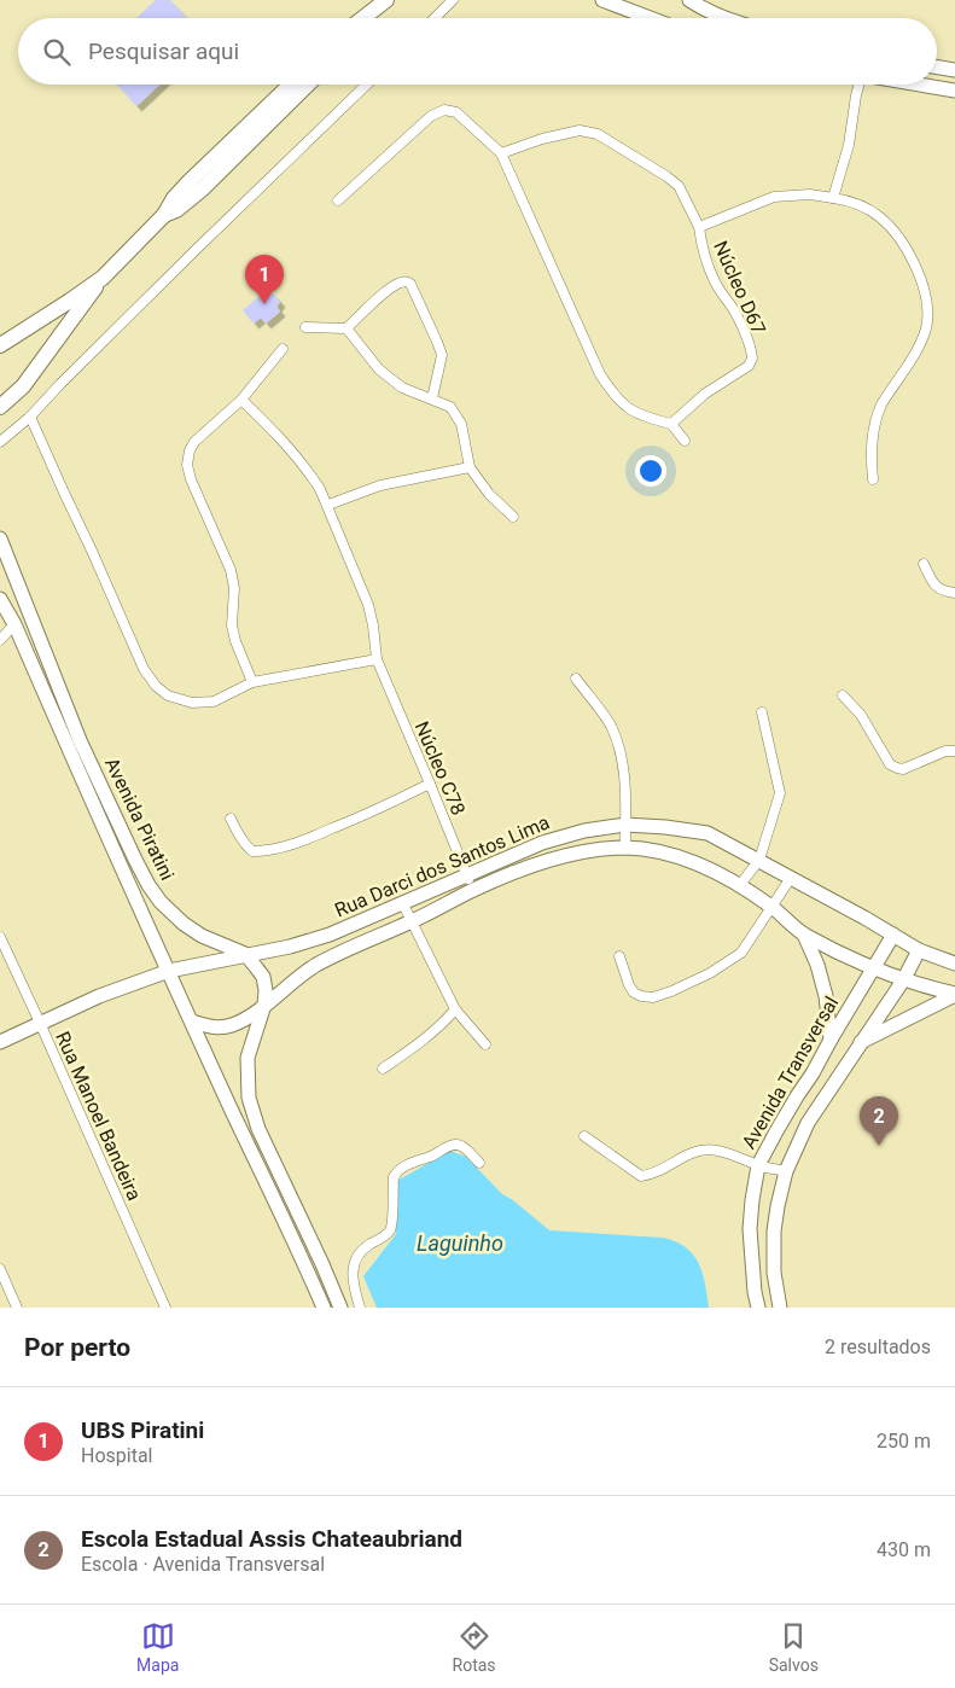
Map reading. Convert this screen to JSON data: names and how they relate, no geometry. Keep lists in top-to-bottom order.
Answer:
{
  "streets": {
    "street": [
      "Núcleo D67",
      "Núcleo C78",
      "Avenida Piratini",
      "Rua Darci dos Santos Lima",
      "Avenida Transversal",
      "Rua Manoel Bandeira"
    ]
  },
  "crossings": [
    ["Núcleo C78", "Rua Darci dos Santos Lima"],
    ["Avenida Piratini", "Rua Darci dos Santos Lima"],
    ["Rua Darci dos Santos Lima", "Avenida Transversal"],
    ["Rua Darci dos Santos Lima", "Rua Manoel Bandeira"]
  ],
  "water": ["Laguinho"],
  "page": {
    "search": "Pesquisar aqui",
    "pins": ["1", "2"],
    "heading": ["Por perto", "2 resultados"],
    "list": [
      {
        "mark": "1",
        "name": "UBS Piratini",
        "note": "Hospital",
        "value": "250 m"
      },
      {
        "mark": "2",
        "name": "Escola Estadual Assis Chateaubriand",
        "note": "Escola · Avenida Transversal",
        "value": "430 m"
      }
    ],
    "nav": ["Mapa", "Rotas", "Salvos"]
  }
}
